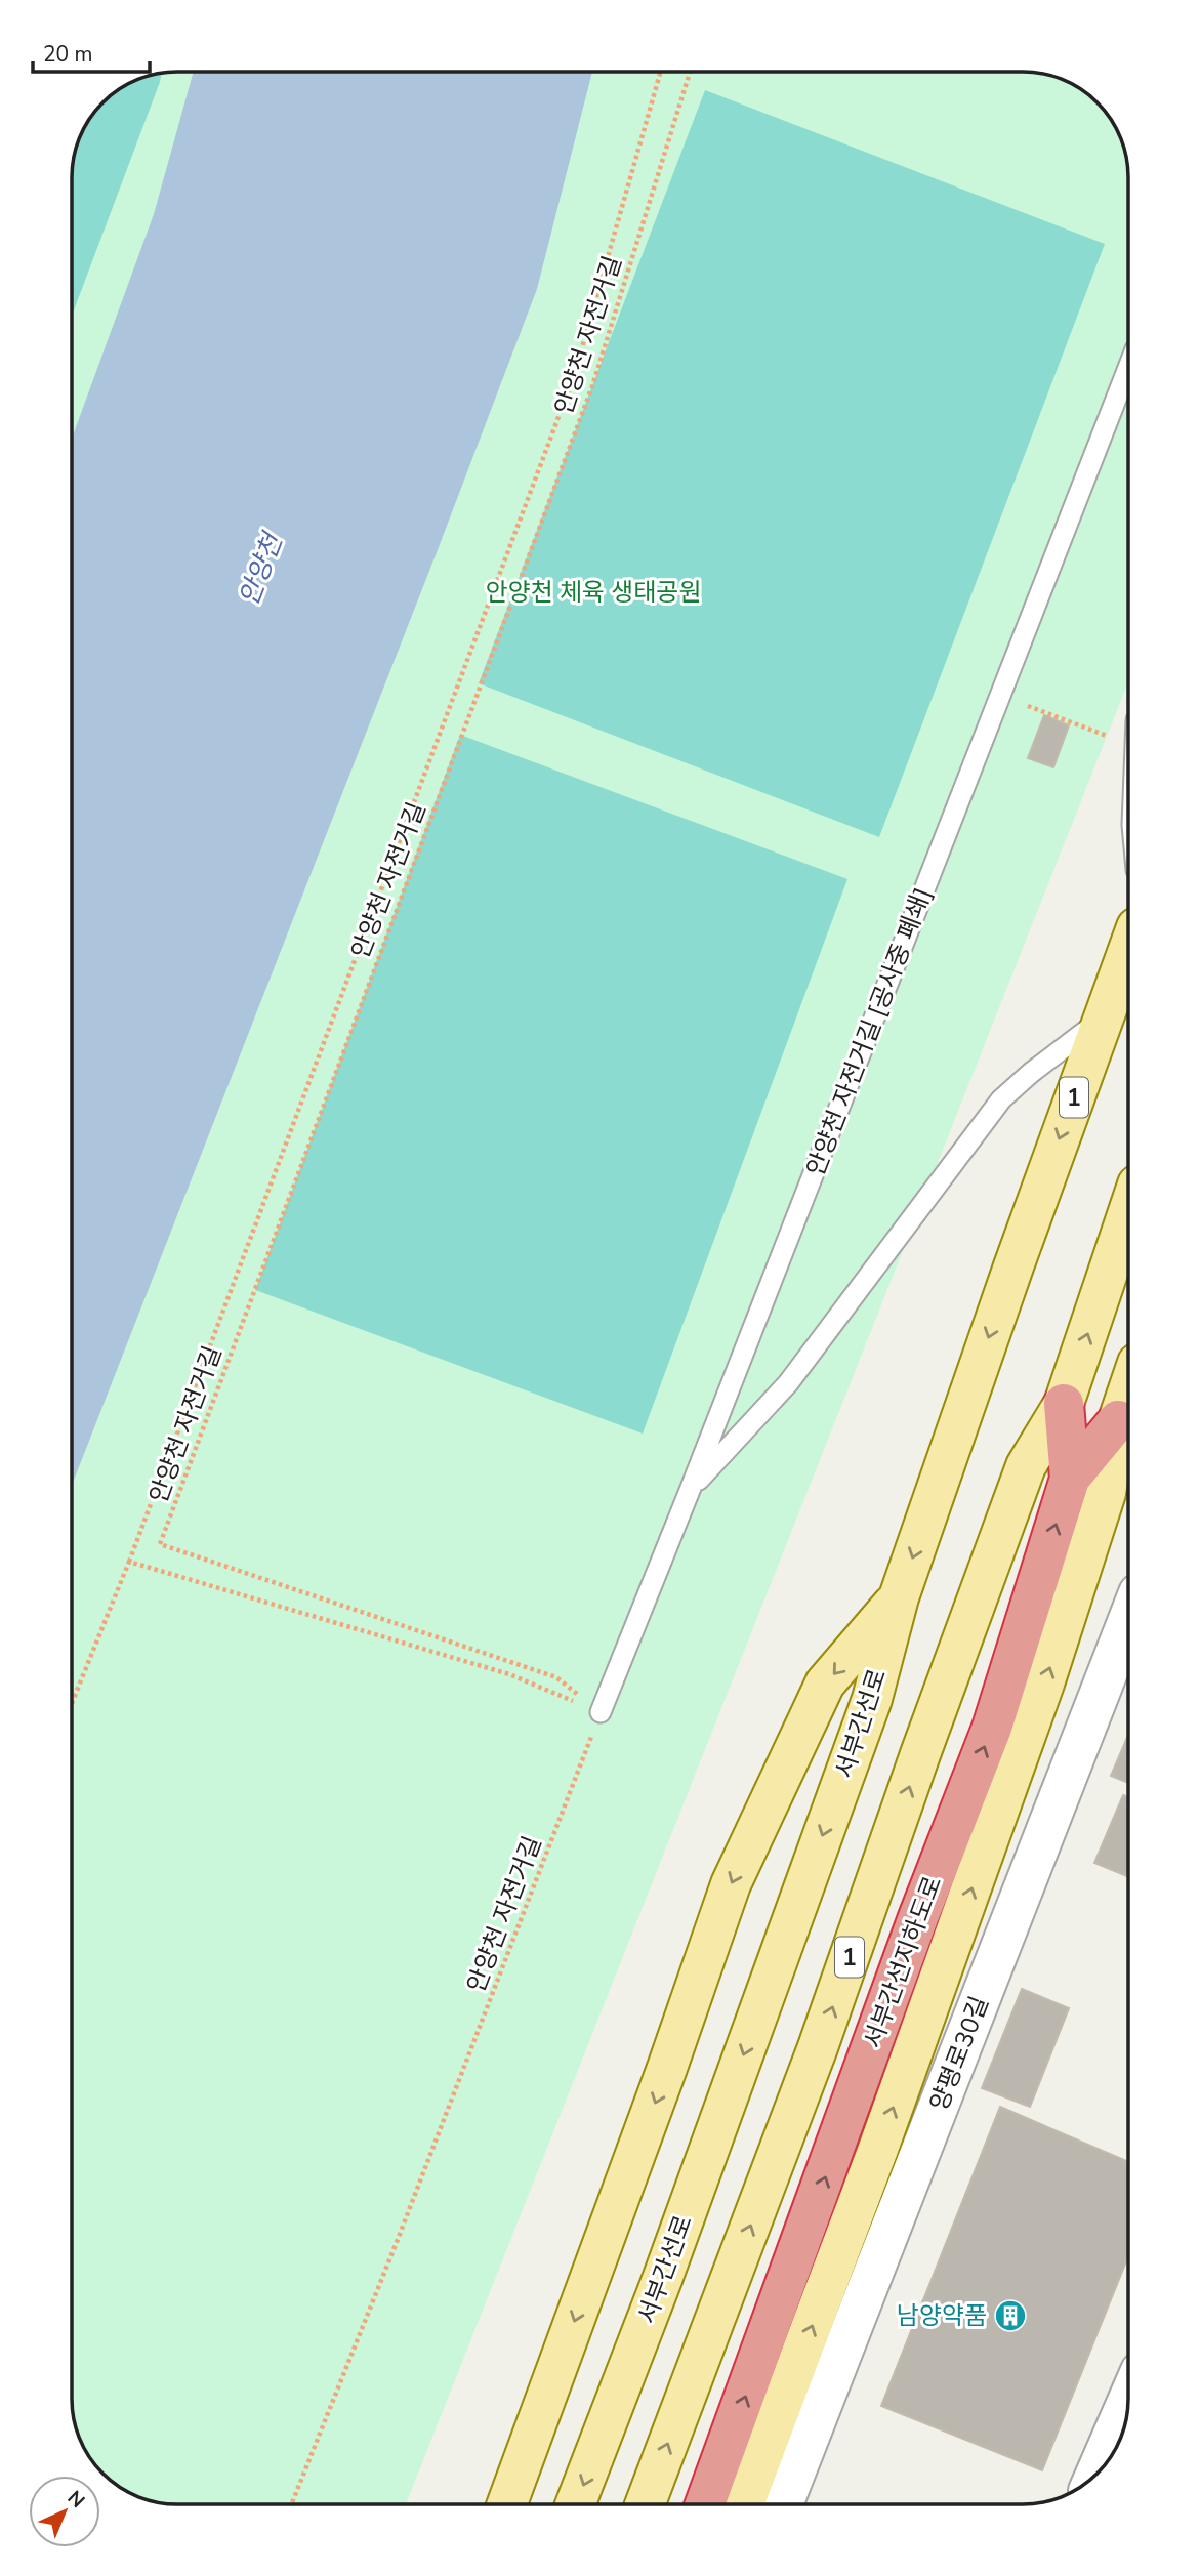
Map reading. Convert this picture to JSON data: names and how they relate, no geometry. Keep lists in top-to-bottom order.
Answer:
{
  "streets": {
    "highway": ["서부간선지하도로"],
    "main road": ["1", "서부간선로"],
    "street": ["양평로30길"],
    "lane": ["안양천 자전거길 [공사중 폐쇄]"],
    "path": ["안양천 자전거길"]
  },
  "crossings": [
    ["안양천 자전거길", "안양천 자전거길 [공사중 폐쇄]"],
    ["1", "서부간선지하도로"]
  ],
  "one_way": ["서부간선지하도로"],
  "water": ["안양천"],
  "parks": ["안양천 체육 생태공원"],
  "places": {
    "building": ["남양약품"]
  },
  "scale_bar": "20 m",
  "north": "top right"
}
